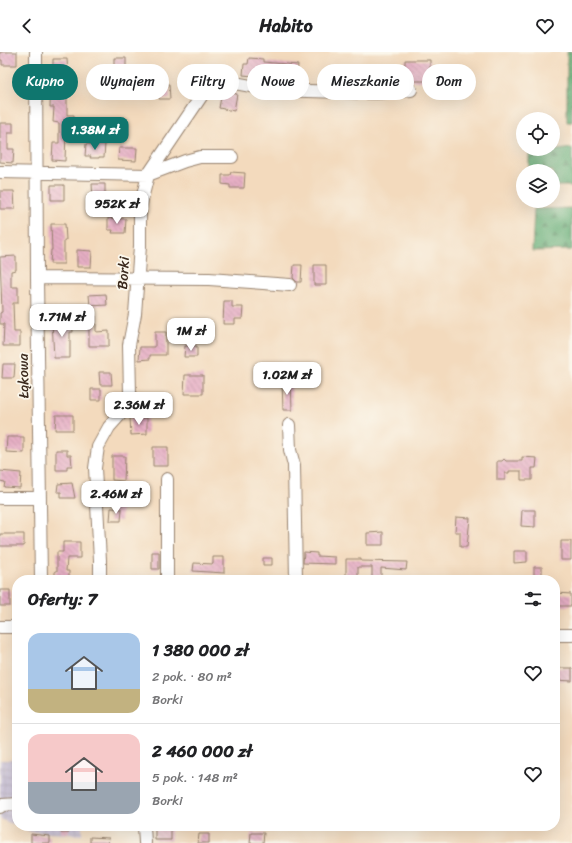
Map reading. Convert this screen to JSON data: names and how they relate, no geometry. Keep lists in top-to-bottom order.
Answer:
{
  "streets": {
    "street": ["Borki", "Łąkowa"]
  },
  "page": {
    "header": "Habito",
    "chip": [
      "Kupno",
      "Wynajem",
      "Filtry",
      "Nowe",
      "Mieszkanie",
      "Dom"
    ],
    "price": [
      "1.38M zł",
      "952K zł",
      "1.71M zł",
      "1M zł",
      "1.02M zł",
      "2.36M zł",
      "2.46M zł"
    ],
    "heading": "Oferty: 7",
    "list": [
      {
        "name": "1 380 000 zł",
        "note": "2 pok. · 80 m² · Borki"
      },
      {
        "name": "2 460 000 zł",
        "note": "5 pok. · 148 m² · Borki"
      }
    ]
  }
}
